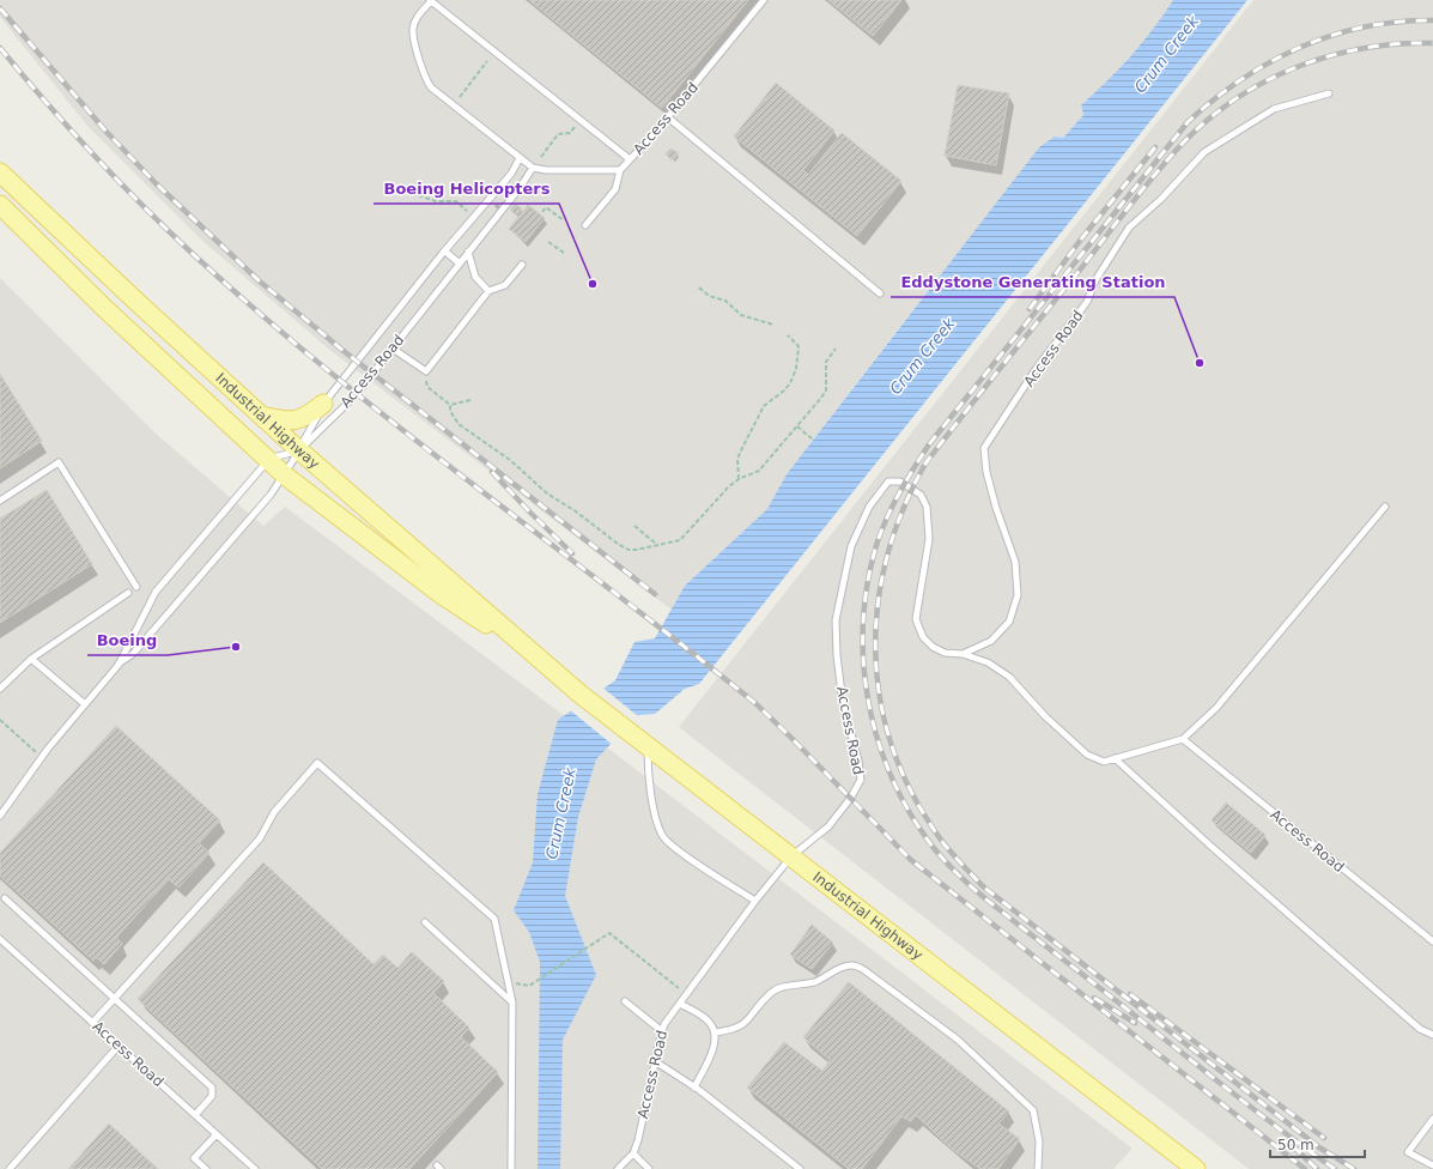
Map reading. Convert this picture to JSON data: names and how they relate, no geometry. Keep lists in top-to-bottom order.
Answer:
{
  "streets": {
    "main road": ["Industrial Highway"],
    "lane": ["Access Road"]
  },
  "crossings": [
    ["Access Road", "Industrial Highway"]
  ],
  "water": ["Crum Creek"],
  "places": ["Boeing Helicopters", "Eddystone Generating Station", "Boeing"],
  "scale_bar": "50 m"
}
